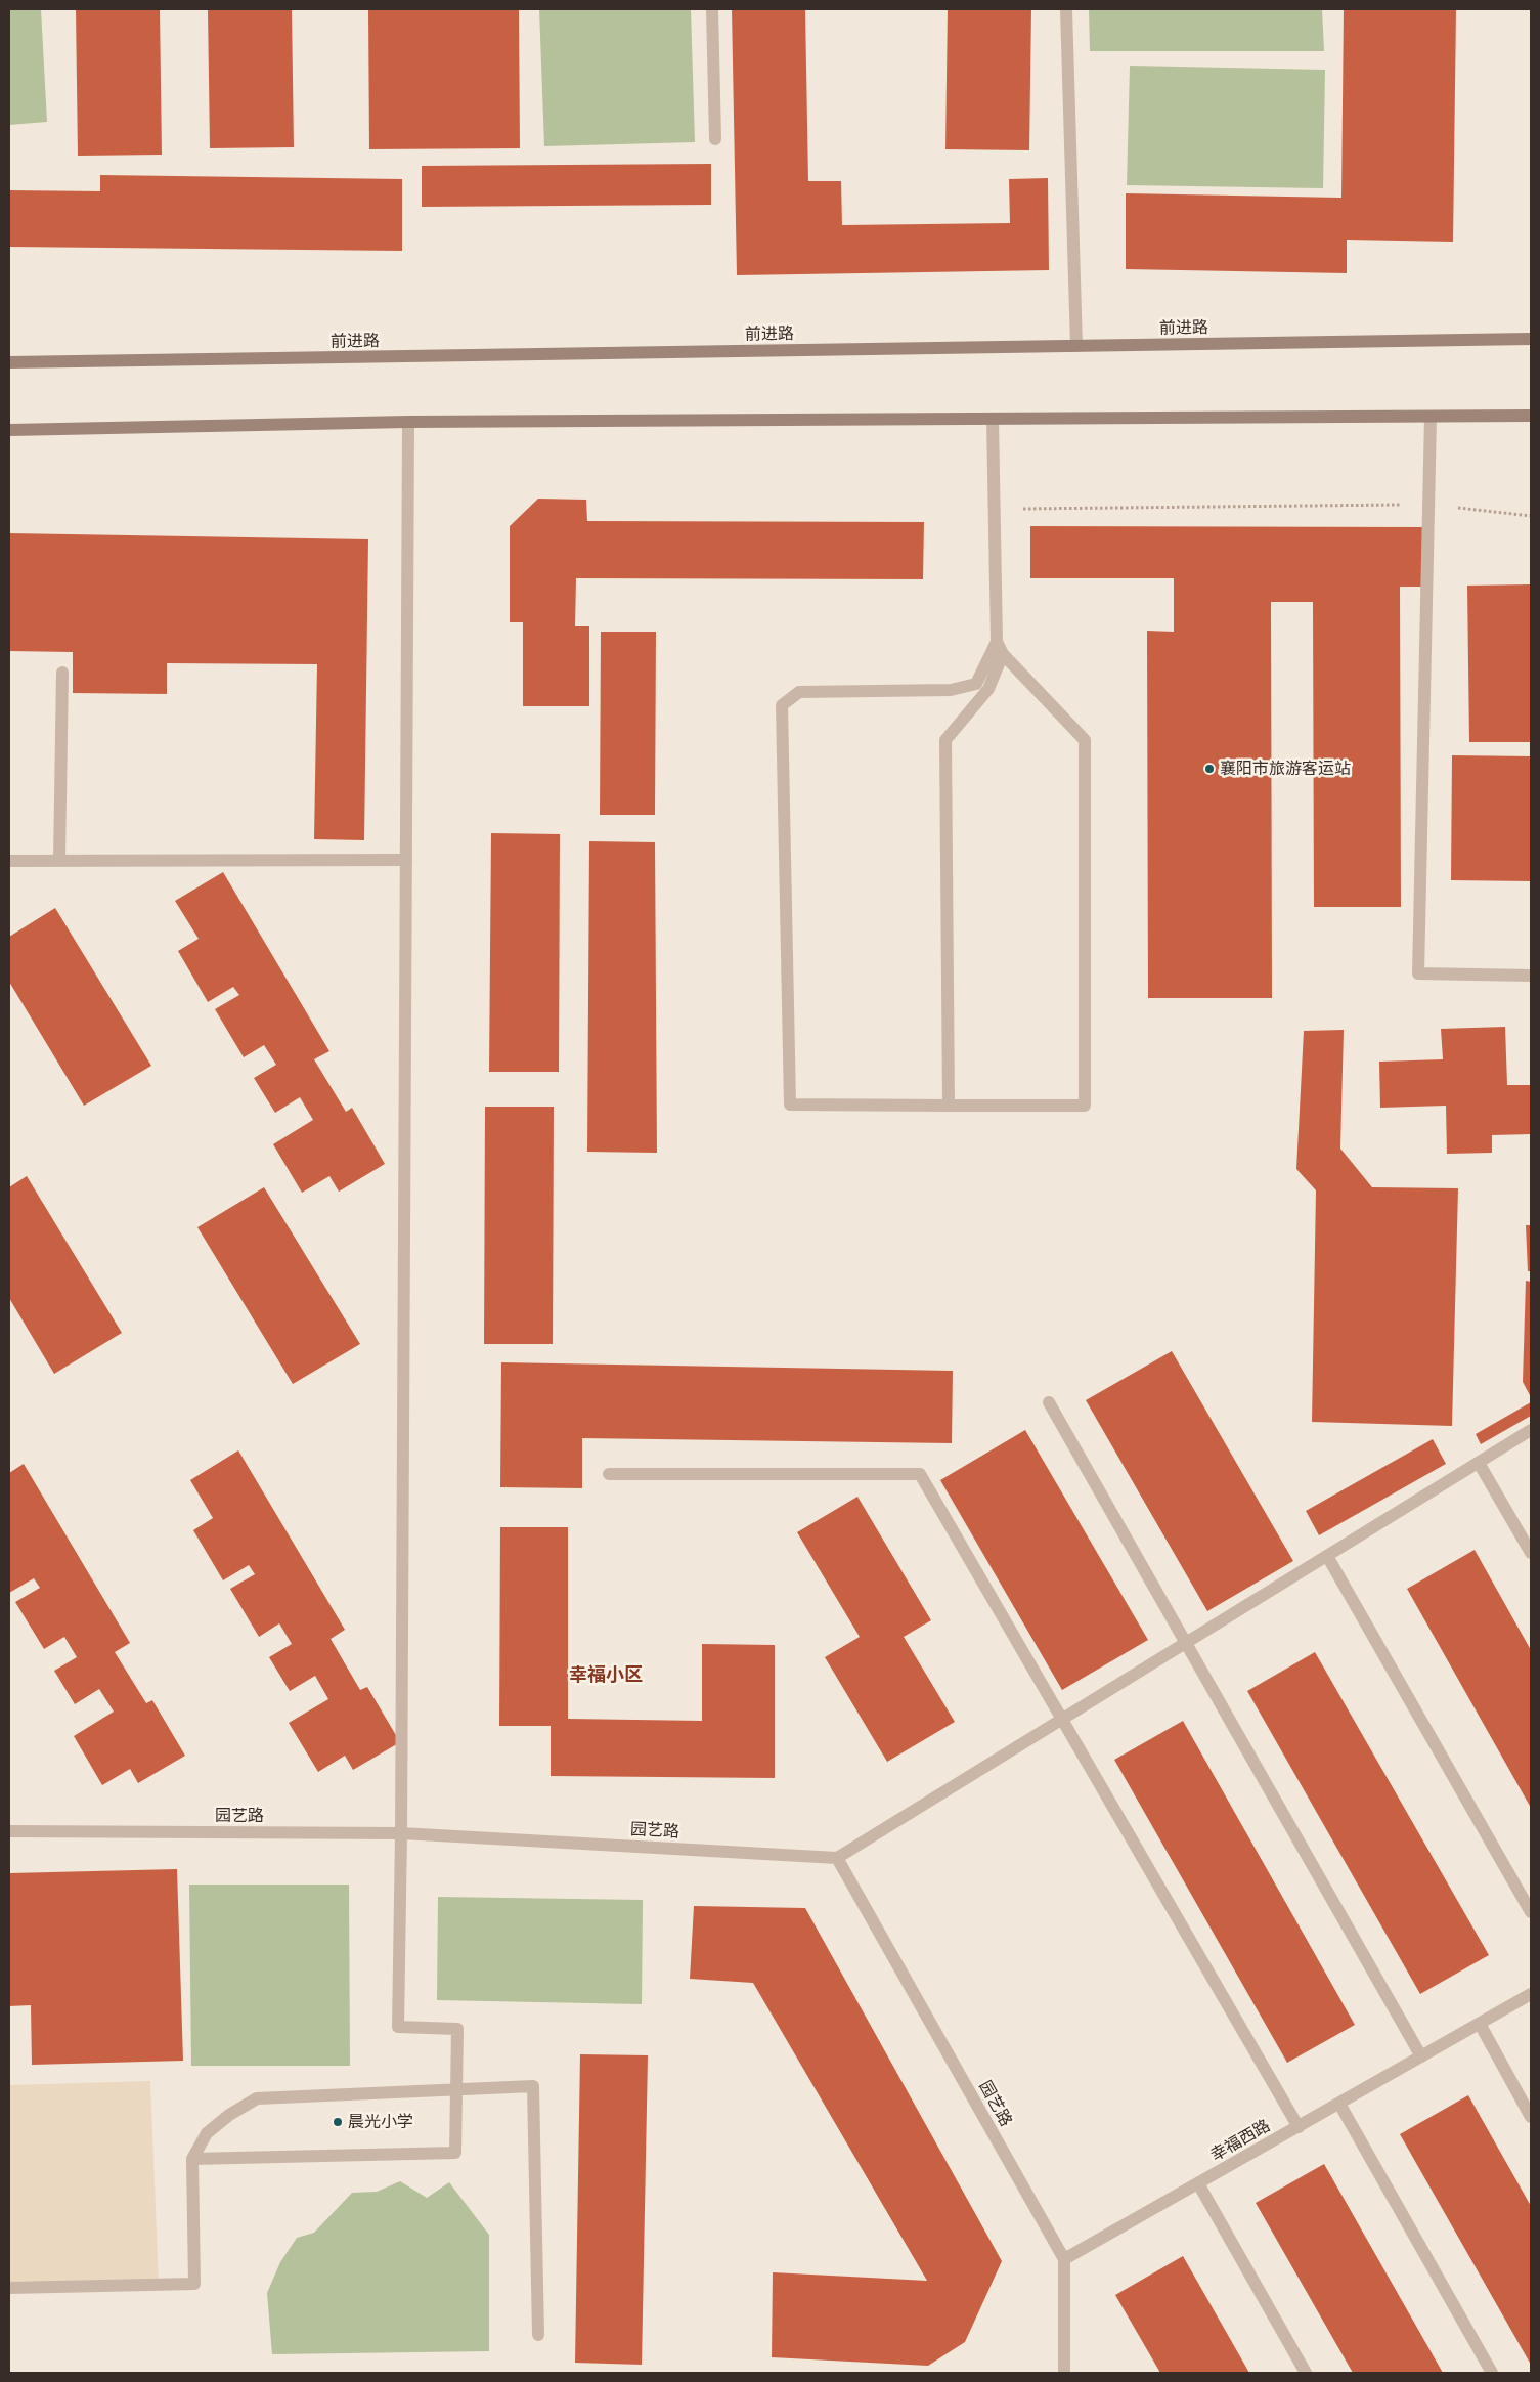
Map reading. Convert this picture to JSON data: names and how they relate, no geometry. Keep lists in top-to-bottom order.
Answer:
{
  "streets": {
    "main road": ["前进路"],
    "street": ["园艺路", "幸福西路"]
  },
  "crossings": [
    ["园艺路", "幸福西路"]
  ],
  "districts": ["幸福小区"],
  "places": ["襄阳市旅游客运站", "晨光小学"]
}
